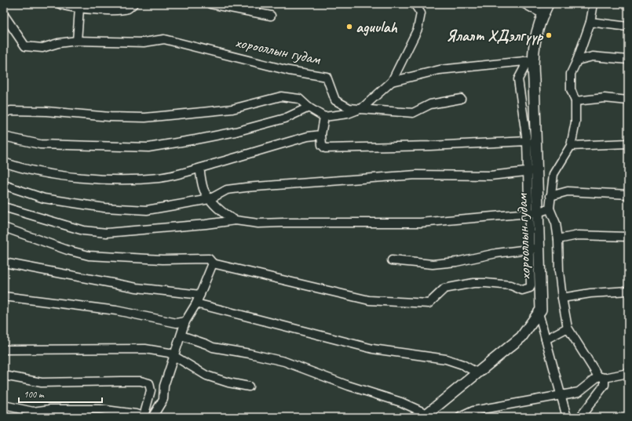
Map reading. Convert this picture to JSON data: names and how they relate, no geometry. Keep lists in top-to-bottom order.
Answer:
{
  "streets": {
    "main road": ["хорооллын гудам"]
  },
  "places": ["aguulah", "Ялалт ХДэлгүүр"],
  "scale_bar": "100 m"
}
